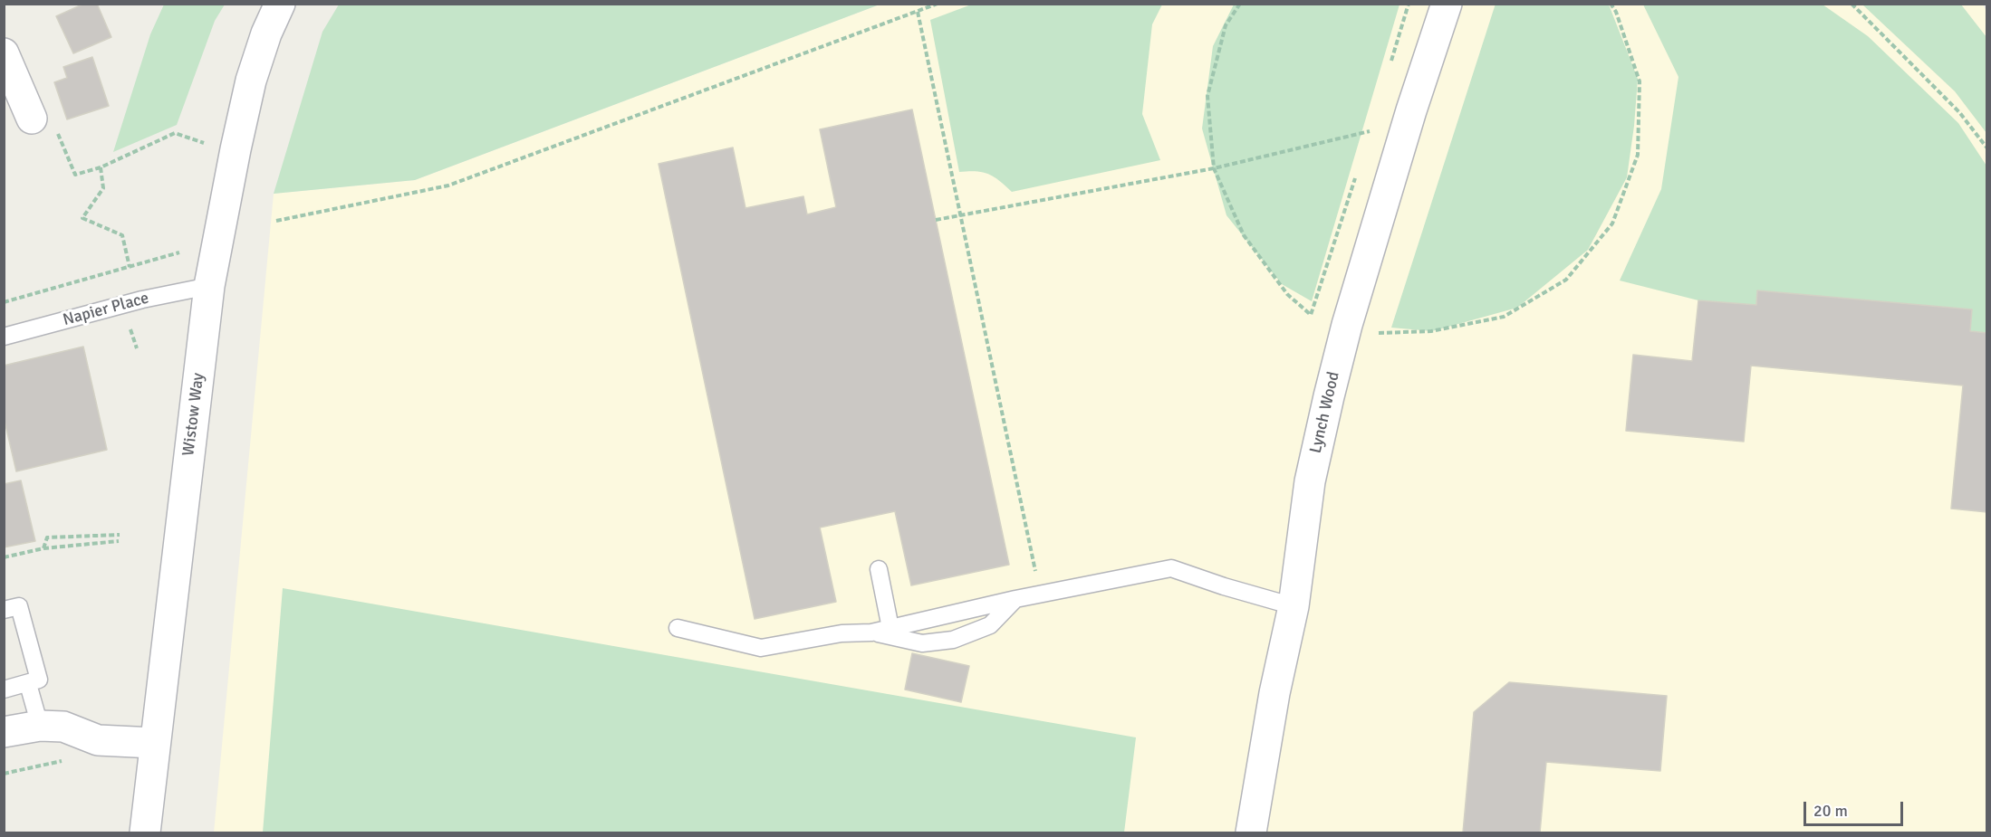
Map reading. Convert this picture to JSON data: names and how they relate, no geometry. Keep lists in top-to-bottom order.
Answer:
{
  "streets": {
    "street": ["Lynch Wood", "Wistow Way"],
    "lane": ["Napier Place"]
  },
  "crossings": [
    ["Napier Place", "Wistow Way"]
  ],
  "scale_bar": "20 m"
}
